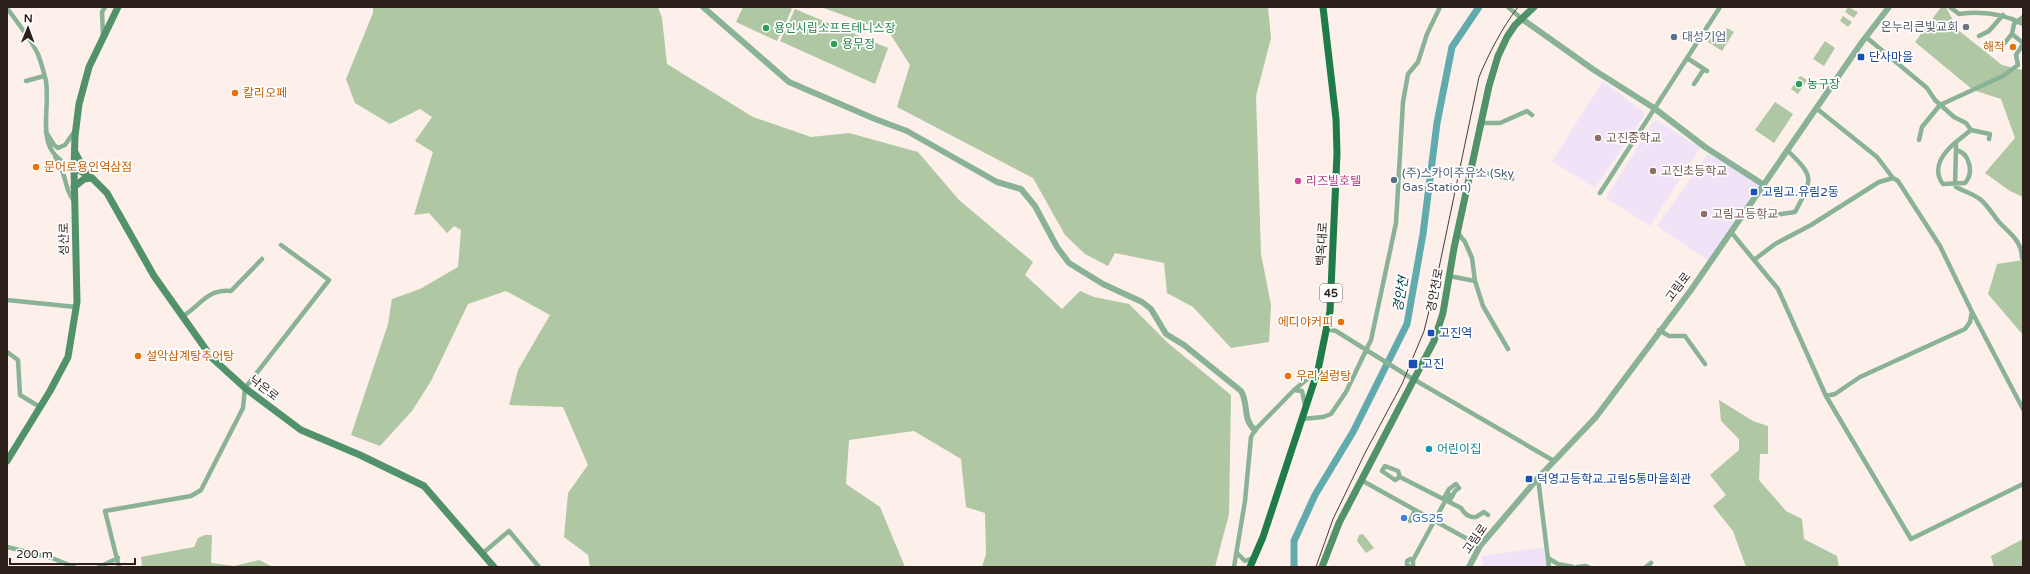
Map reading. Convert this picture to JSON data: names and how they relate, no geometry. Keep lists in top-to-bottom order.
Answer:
{
  "streets": {
    "main road": [
      "성산로",
      "백옥대로",
      "경안천로",
      "45",
      "낙은로"
    ],
    "street": ["고림로"]
  },
  "crossings": [
    ["성산로", "낙은로"]
  ],
  "water": ["경안천"],
  "places": {
    "other": [
      "온누리큰빛교회",
      "용인시립소프트테니스장",
      "대성기업",
      "용무정",
      "해적",
      "농구장",
      "칼리오페",
      "고진중학교",
      "문어로용인역삼점",
      "고진초등학교",
      "(주)스카이주유소 (Sky Gas Station)",
      "리즈빌호텔",
      "고림고등학교",
      "에디야커피",
      "설악삼계탕추어탕",
      "우리설렁탕",
      "어린이집",
      "GS25"
    ],
    "transit": [
      "단사마을",
      "고림고.유림2동",
      "고진역",
      "고진",
      "덕영고등학교.고림5통마을회관"
    ]
  },
  "scale_bar": "200 m",
  "north": "top"
}
